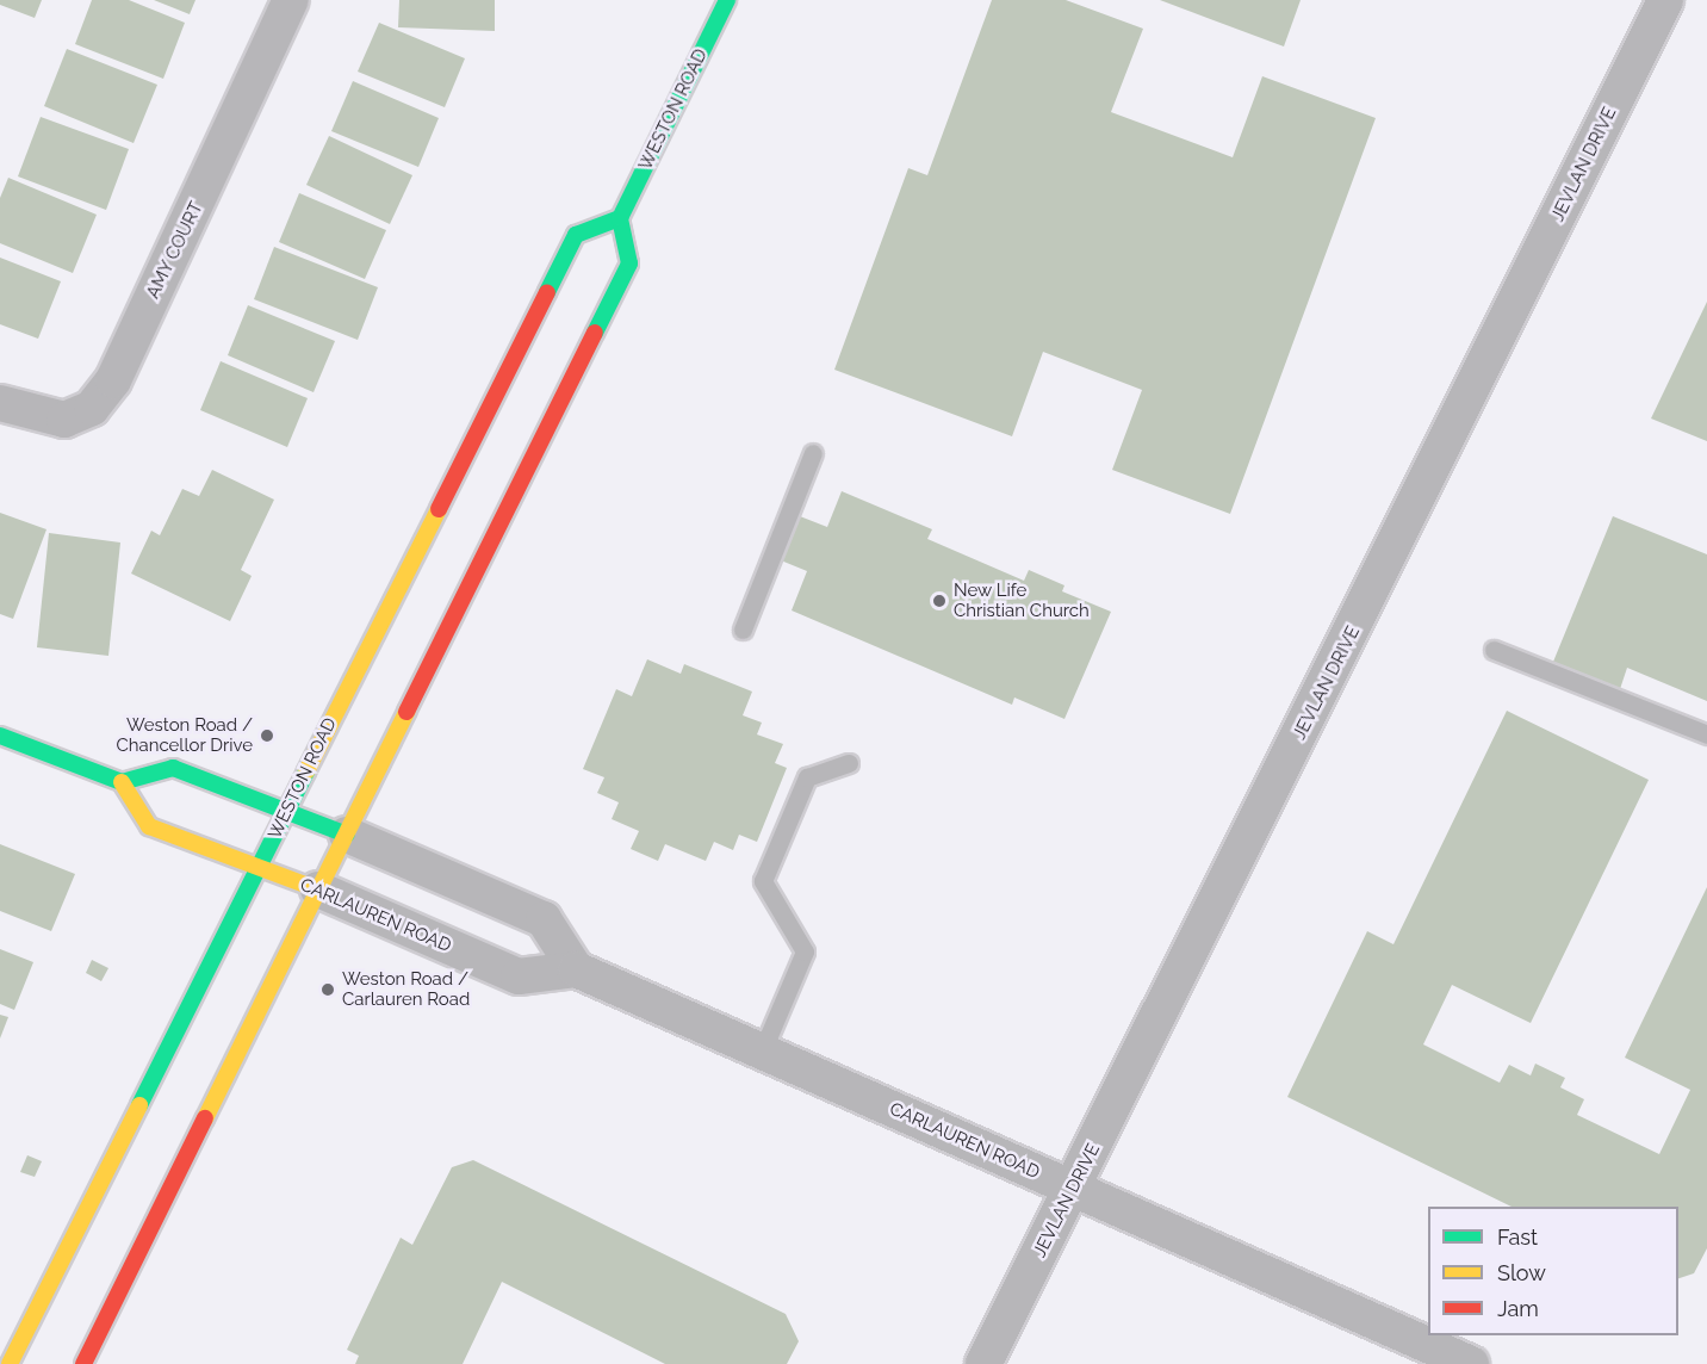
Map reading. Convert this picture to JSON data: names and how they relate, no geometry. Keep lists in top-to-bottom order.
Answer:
{
  "streets": {
    "main road": ["WESTON ROAD", "CARLAUREN ROAD"],
    "street": ["JEVLAN DRIVE", "AMY COURT"]
  },
  "crossings": [
    ["WESTON ROAD", "CARLAUREN ROAD"],
    ["JEVLAN DRIVE", "CARLAUREN ROAD"]
  ],
  "places": ["New Life Christian Church", "Weston Road / Chancellor Drive", "Weston Road / Carlauren Road"],
  "legend": ["Fast", "Slow", "Jam"]
}
